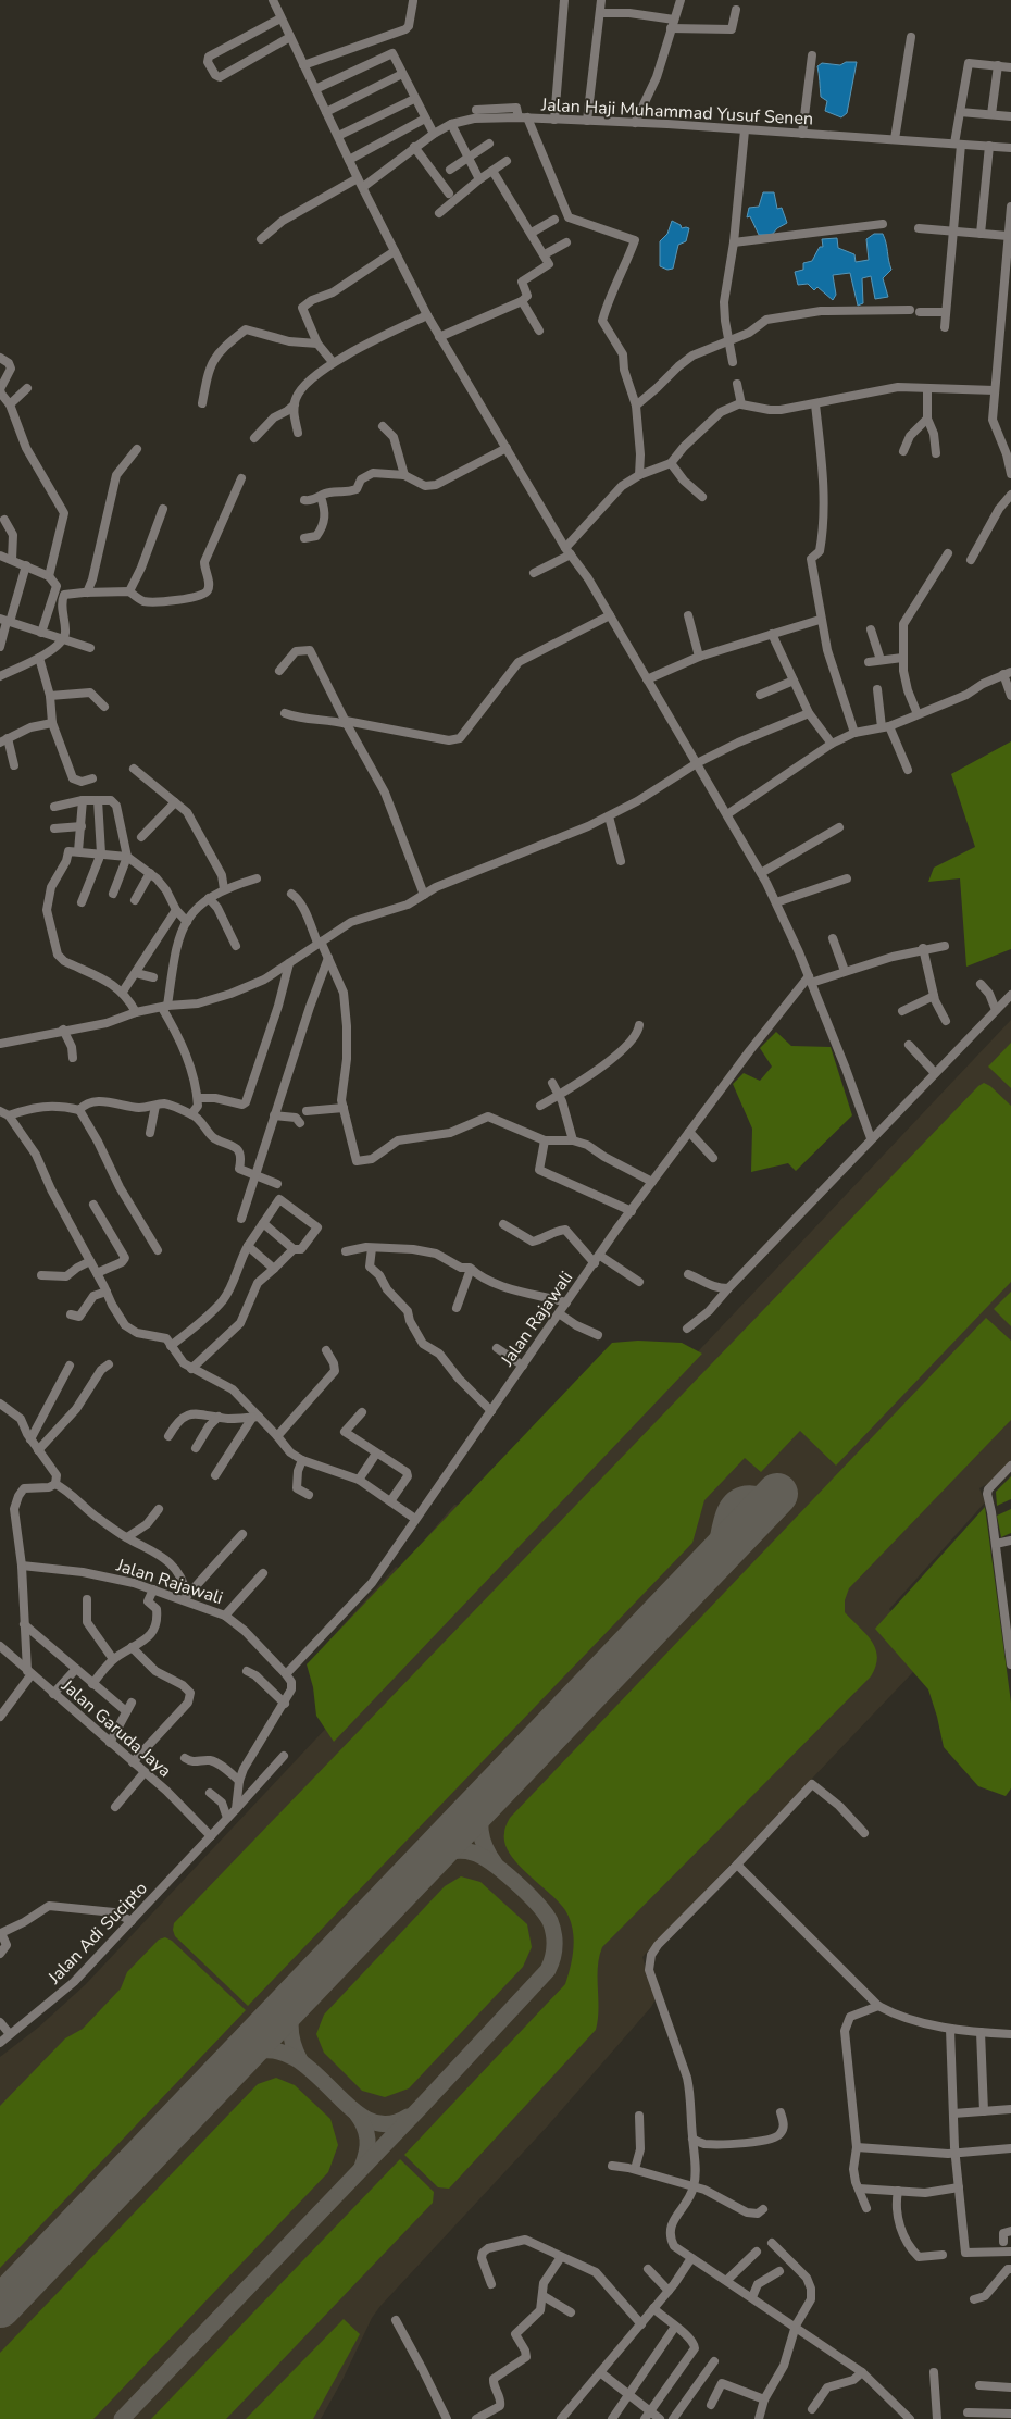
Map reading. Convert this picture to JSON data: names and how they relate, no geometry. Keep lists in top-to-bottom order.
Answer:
{
  "streets": {
    "street": [
      "Jalan Haji Muhammad Yusuf Senen",
      "Jalan Rajawali",
      "Jalan Garuda Jaya",
      "Jalan Adi Sucipto"
    ]
  },
  "crossings": [
    ["Jalan Garuda Jaya", "Jalan Adi Sucipto"]
  ]
}
